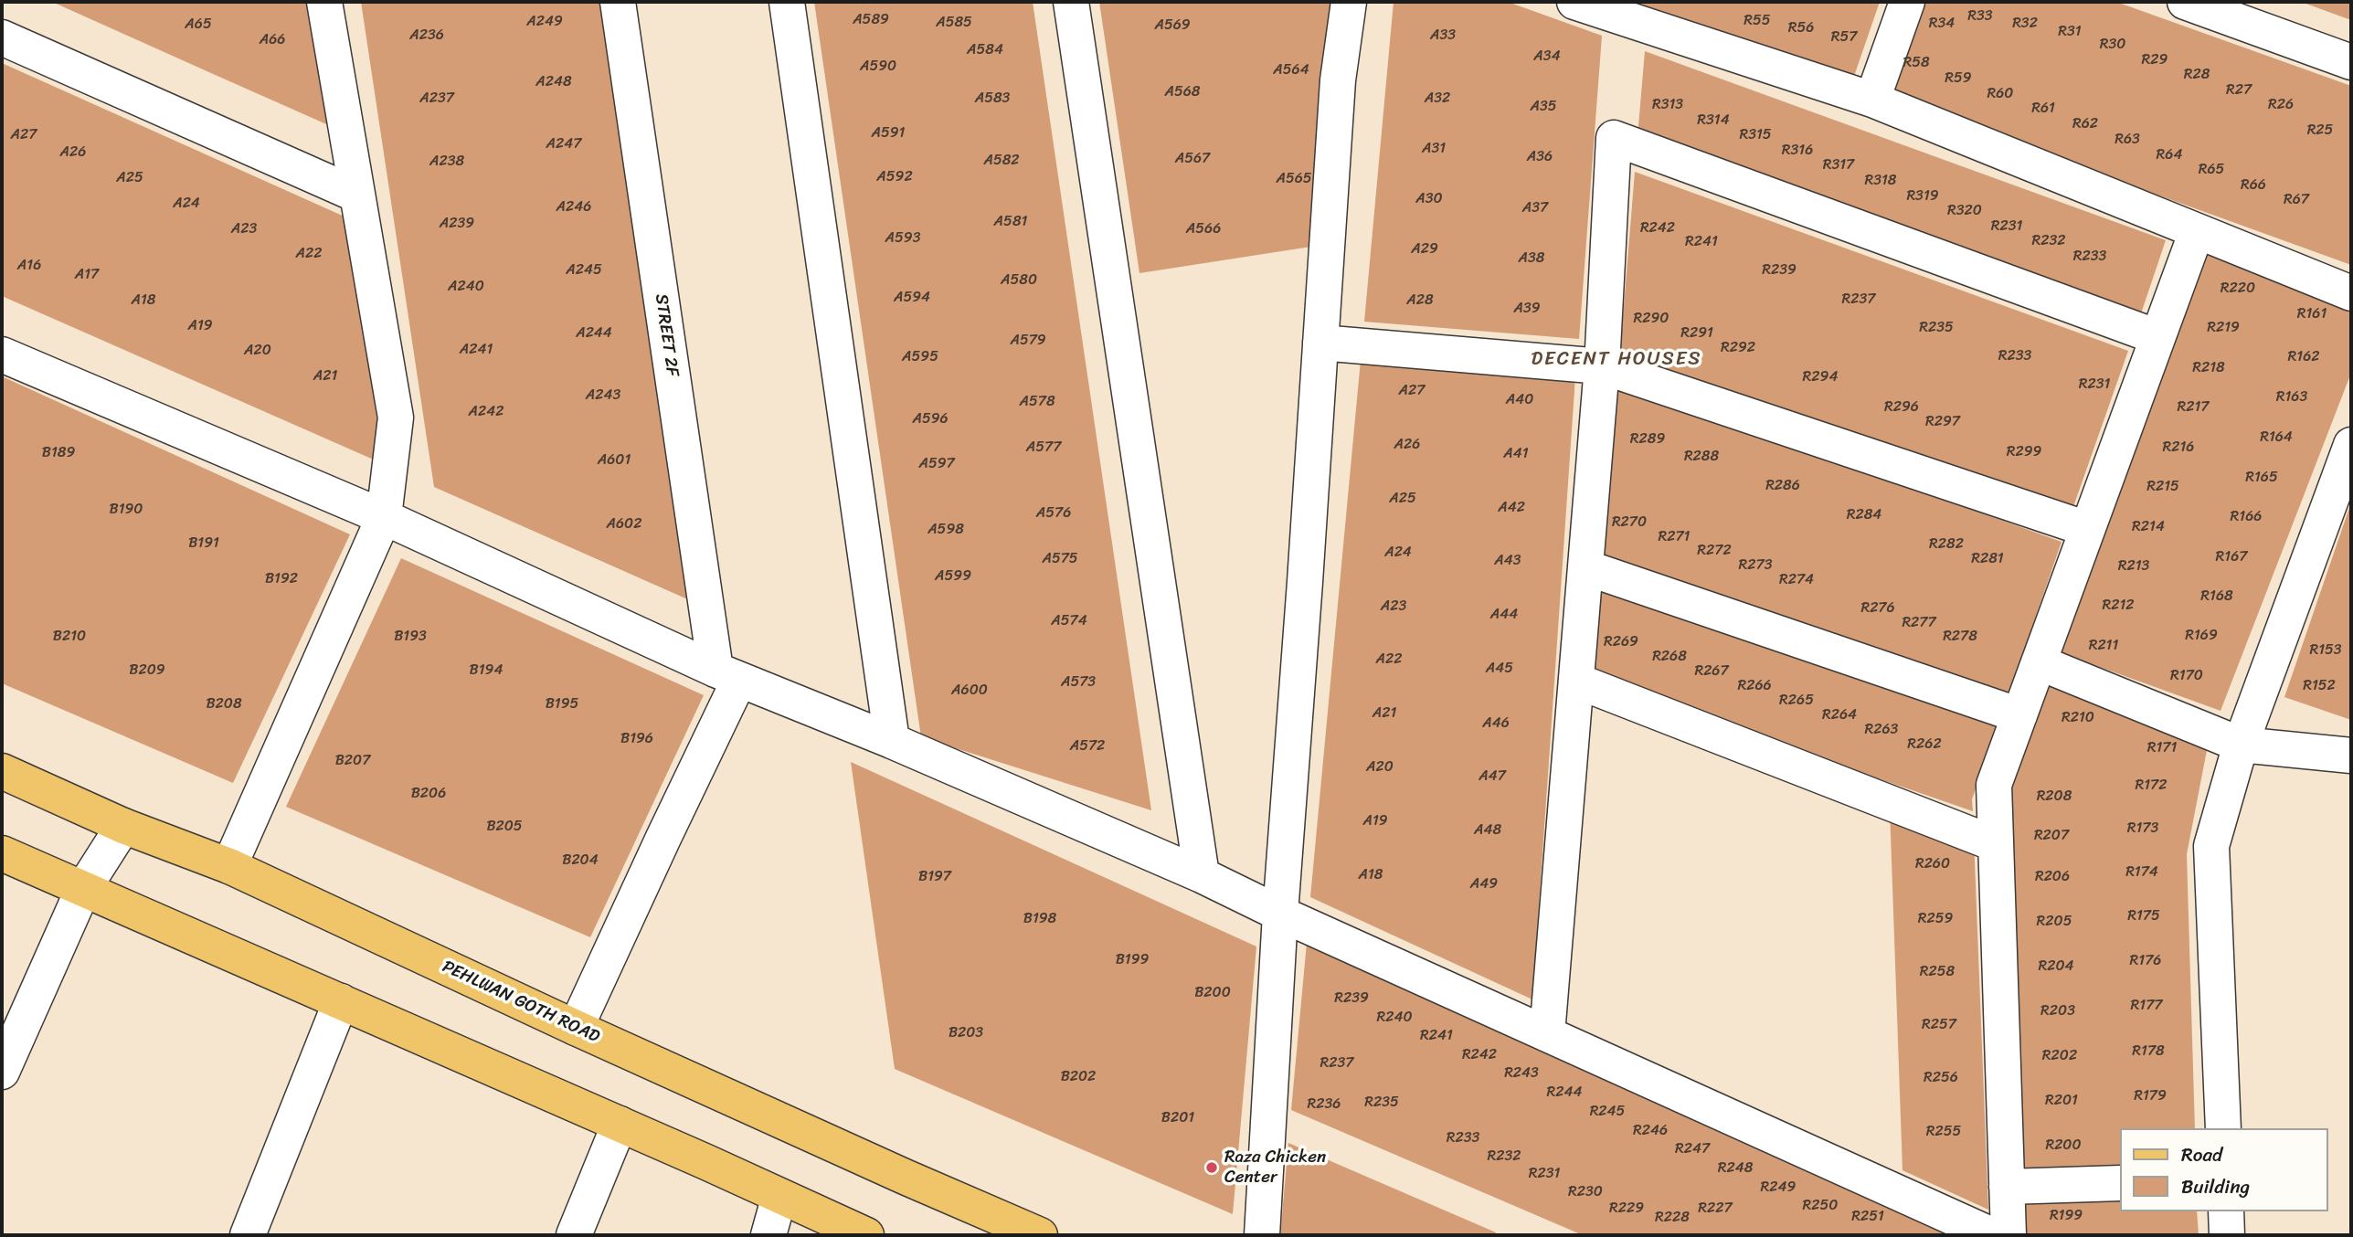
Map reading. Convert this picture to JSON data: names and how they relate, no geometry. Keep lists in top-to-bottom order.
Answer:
{
  "streets": {
    "main road": ["PEHLWAN GOTH ROAD"],
    "street": ["STREET 2F"]
  },
  "districts": ["DECENT HOUSES"],
  "places": ["Raza Chicken Center"],
  "house_numbers": [
    "R33",
    "A589",
    "R55",
    "A249",
    "A585",
    "R34",
    "R32",
    "A65",
    "A569",
    "R56",
    "R31",
    "A236",
    "A33",
    "R57",
    "A66",
    "R30",
    "A584",
    "A34",
    "R29",
    "R58",
    "A590",
    "A564",
    "R28",
    "R59",
    "A248",
    "R27",
    "A568",
    "R60",
    "A237",
    "A583",
    "A32",
    "R313",
    "R26",
    "A35",
    "R61",
    "R314",
    "R62",
    "R25",
    "A591",
    "A27",
    "R315",
    "R63",
    "A247",
    "A31",
    "R316",
    "A26",
    "R64",
    "A36",
    "A567",
    "A582",
    "A238",
    "R317",
    "R65",
    "A592",
    "A25",
    "A565",
    "R318",
    "R66",
    "R319",
    "A30",
    "R67",
    "A24",
    "A246",
    "A37",
    "R320",
    "A581",
    "A239",
    "R231",
    "R242",
    "A23",
    "A566",
    "A593",
    "R232",
    "R241",
    "A29",
    "A22",
    "R233",
    "A38",
    "A16",
    "A245",
    "R239",
    "A17",
    "A580",
    "A240",
    "R220",
    "A594",
    "R237",
    "A18",
    "A28",
    "A39",
    "R161",
    "R290",
    "A19",
    "R235",
    "R219",
    "A244",
    "R291",
    "A579",
    "R292",
    "A241",
    "A20",
    "R233",
    "A595",
    "R162",
    "R218",
    "A21",
    "R294",
    "R231",
    "A27",
    "A243",
    "R163",
    "A40",
    "A578",
    "R296",
    "R217",
    "A242",
    "A596",
    "R297",
    "R164",
    "R289",
    "A26",
    "A577",
    "R216",
    "R299",
    "B189",
    "A41",
    "R288",
    "A601",
    "A597",
    "R165",
    "R286",
    "R215",
    "A25",
    "A42",
    "B190",
    "A576",
    "R284",
    "R166",
    "R270",
    "A602",
    "R214",
    "A598",
    "R271",
    "B191",
    "R282",
    "R272",
    "A24",
    "R167",
    "A575",
    "R281",
    "A43",
    "R273",
    "R213",
    "A599",
    "B192",
    "R274",
    "R168",
    "R212",
    "A23",
    "R276",
    "A44",
    "A574",
    "R277",
    "R169",
    "B210",
    "B193",
    "R278",
    "R269",
    "R211",
    "R153",
    "R268",
    "A22",
    "A45",
    "B209",
    "B194",
    "R267",
    "R170",
    "A573",
    "R266",
    "R152",
    "A600",
    "R265",
    "B208",
    "B195",
    "A21",
    "R264",
    "R210",
    "A46",
    "R263",
    "B196",
    "R262",
    "A572",
    "R171",
    "B207",
    "A20",
    "A47",
    "R172",
    "B206",
    "R208",
    "A19",
    "B205",
    "R173",
    "A48",
    "R207",
    "B204",
    "R260",
    "R174",
    "A18",
    "B197",
    "R206",
    "A49",
    "R175",
    "B198",
    "R259",
    "R205",
    "B199",
    "R176",
    "R204",
    "R258",
    "B200",
    "R239",
    "R177",
    "R203",
    "R240",
    "R257",
    "B203",
    "R241",
    "R178",
    "R242",
    "R202",
    "R237",
    "R243",
    "B202",
    "R256",
    "R244",
    "R179",
    "R201",
    "R235",
    "R236",
    "R245",
    "B201",
    "R246",
    "R255",
    "R233",
    "R200",
    "R247",
    "R232",
    "R248",
    "R231",
    "R249",
    "R230",
    "R250",
    "R229",
    "R227",
    "R199",
    "R251",
    "R228"
  ],
  "legend": ["Road", "Building"]
}
